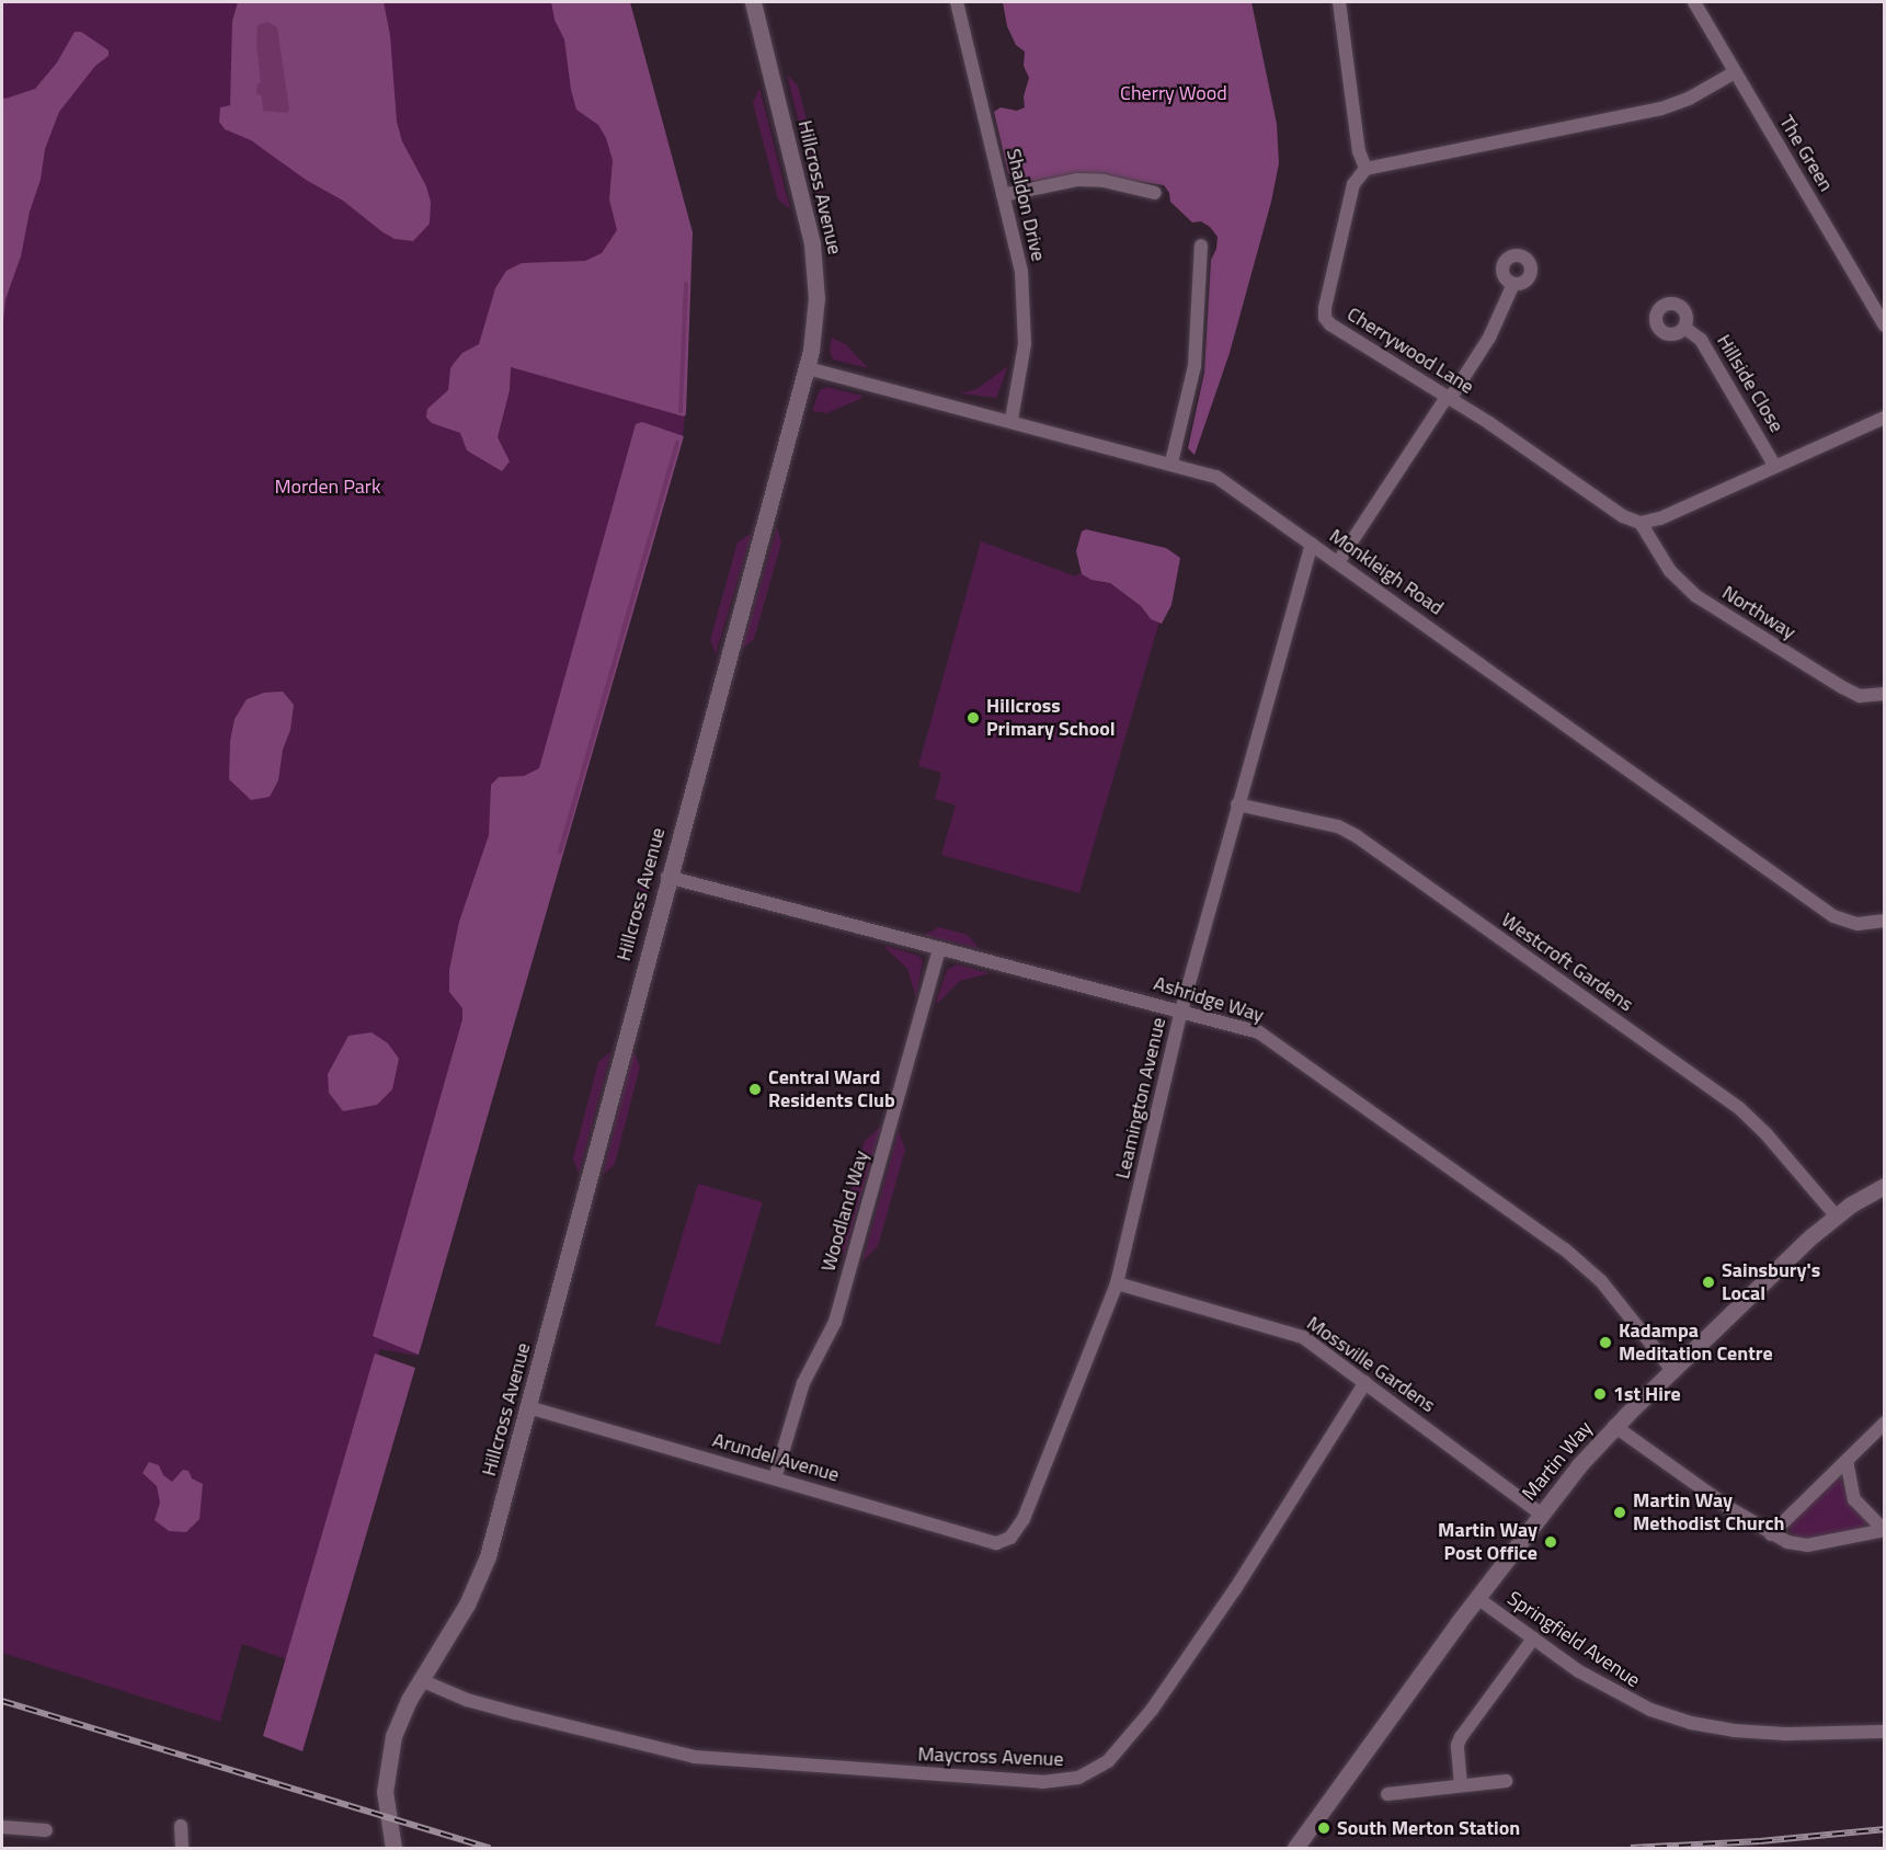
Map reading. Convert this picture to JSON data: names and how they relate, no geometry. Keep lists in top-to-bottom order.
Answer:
{
  "streets": {
    "street": [
      "The Green",
      "Hillcross Avenue",
      "Shaldon Drive",
      "Cherrywood Lane",
      "Hillside Close",
      "Monkleigh Road",
      "Northway",
      "Westcroft Gardens",
      "Ashridge Way",
      "Leamington Avenue",
      "Woodland Way",
      "Mossville Gardens",
      "Arundel Avenue",
      "Martin Way",
      "Springfield Avenue",
      "Maycross Avenue"
    ]
  },
  "crossings": [
    ["Hillcross Avenue", "Monkleigh Road"],
    ["Hillcross Avenue", "Ashridge Way"],
    ["Hillcross Avenue", "Arundel Avenue"],
    ["Hillcross Avenue", "Maycross Avenue"],
    ["Shaldon Drive", "Monkleigh Road"],
    ["Cherrywood Lane", "Northway"],
    ["Monkleigh Road", "Leamington Avenue"],
    ["Westcroft Gardens", "Leamington Avenue"],
    ["Westcroft Gardens", "Martin Way"],
    ["Ashridge Way", "Leamington Avenue"],
    ["Ashridge Way", "Woodland Way"],
    ["Ashridge Way", "Martin Way"],
    ["Leamington Avenue", "Mossville Gardens"],
    ["Leamington Avenue", "Arundel Avenue"],
    ["Woodland Way", "Arundel Avenue"],
    ["Mossville Gardens", "Martin Way"],
    ["Mossville Gardens", "Maycross Avenue"],
    ["Martin Way", "Springfield Avenue"]
  ],
  "parks": ["Cherry Wood", "Morden Park"],
  "places": [
    "Hillcross Primary School",
    "Central Ward Residents Club",
    "Sainsbury's Local",
    "Kadampa Meditation Centre",
    "1st Hire",
    "Martin Way Methodist Church",
    "Martin Way Post Office",
    "South Merton Station"
  ]
}
